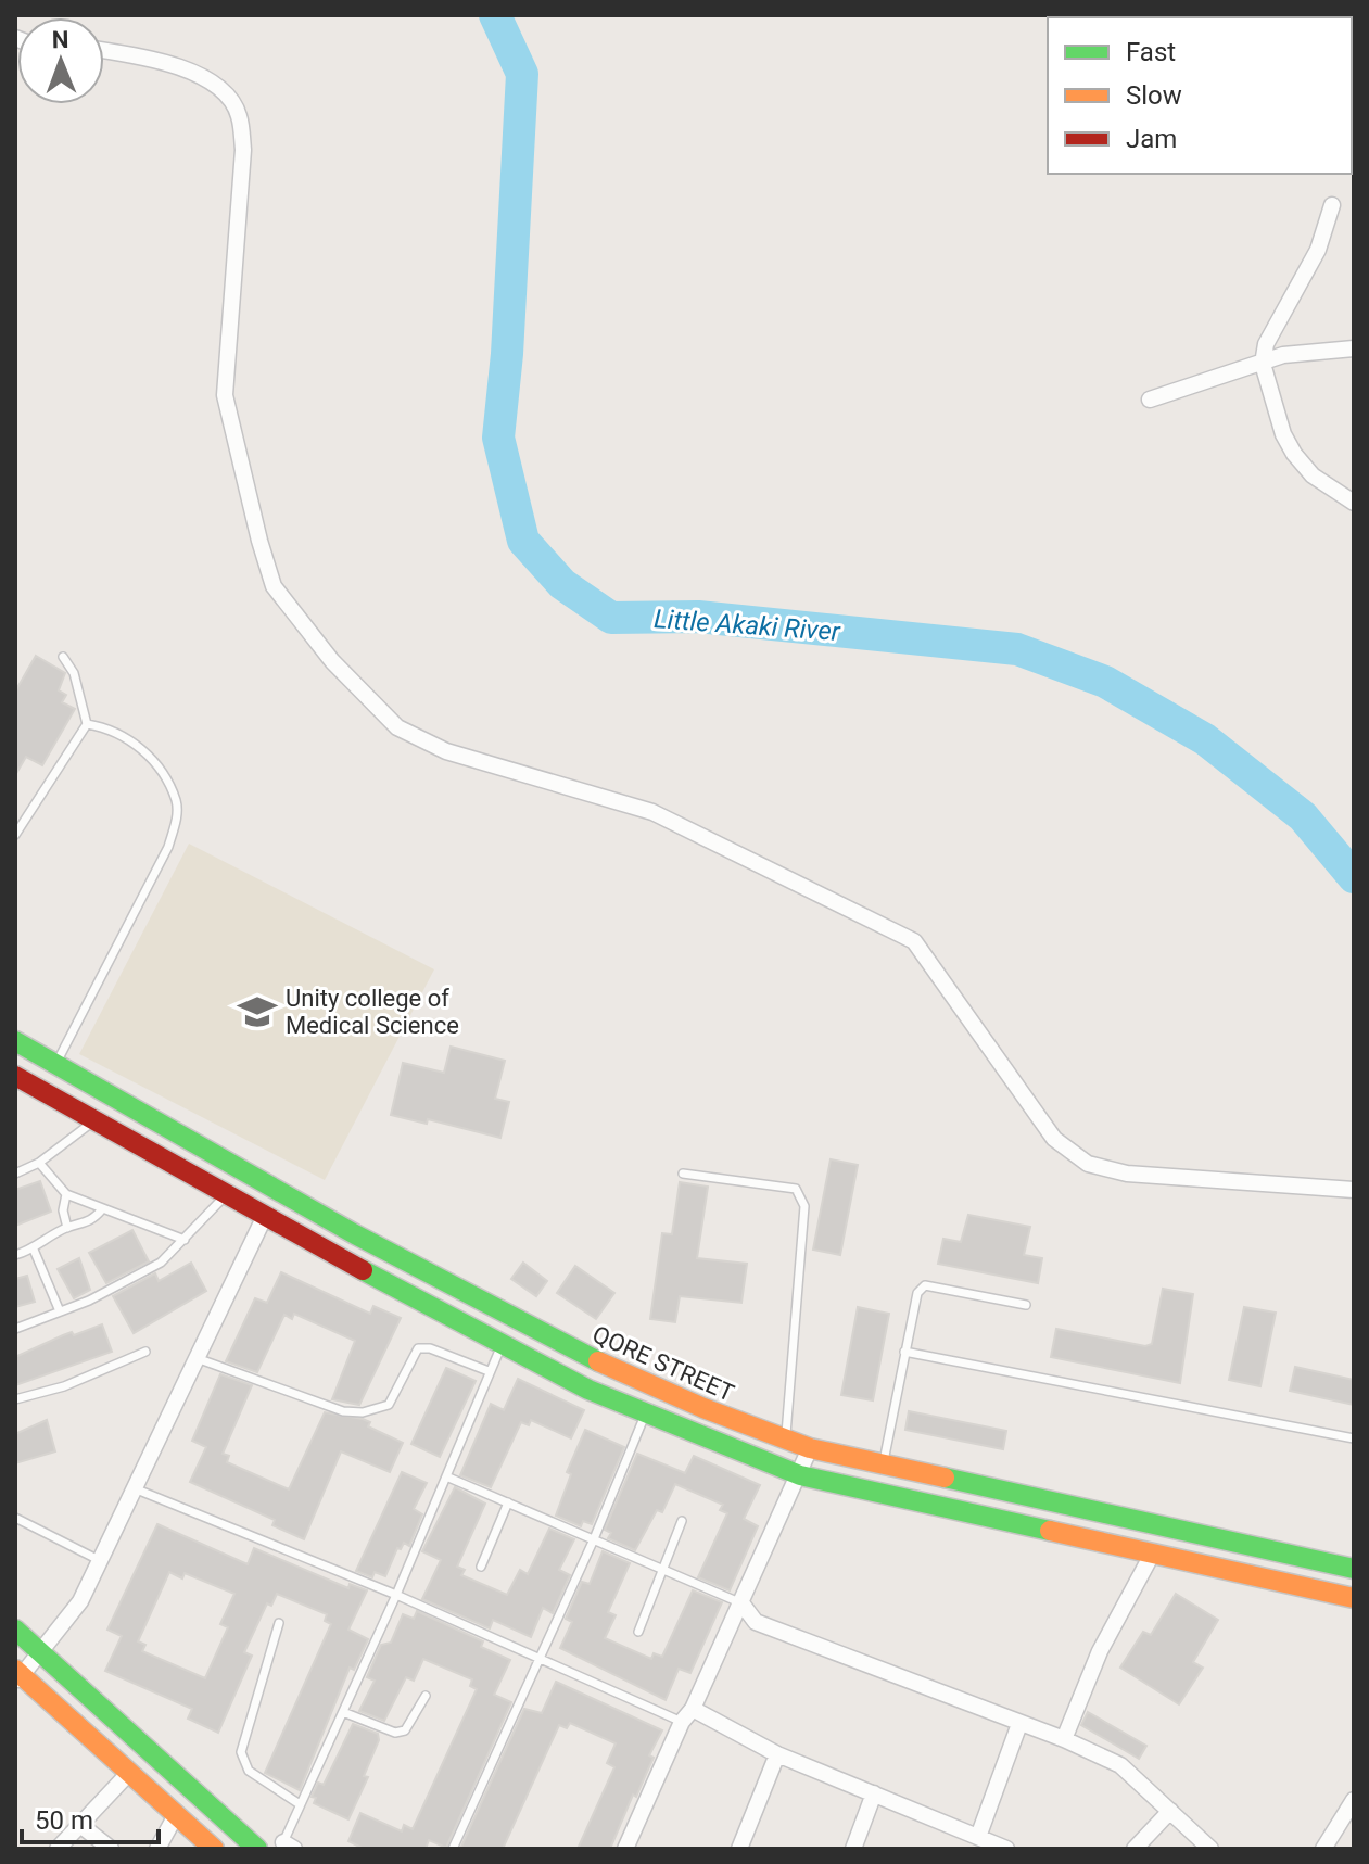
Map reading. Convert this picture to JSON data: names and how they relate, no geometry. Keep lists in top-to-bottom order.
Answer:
{
  "streets": {
    "main road": ["QORE STREET"]
  },
  "water": ["Little Akaki River"],
  "places": {
    "school or university": ["Unity college of Medical Science"]
  },
  "legend": ["Fast", "Slow", "Jam"],
  "scale_bar": "50 m",
  "north": "top"
}
